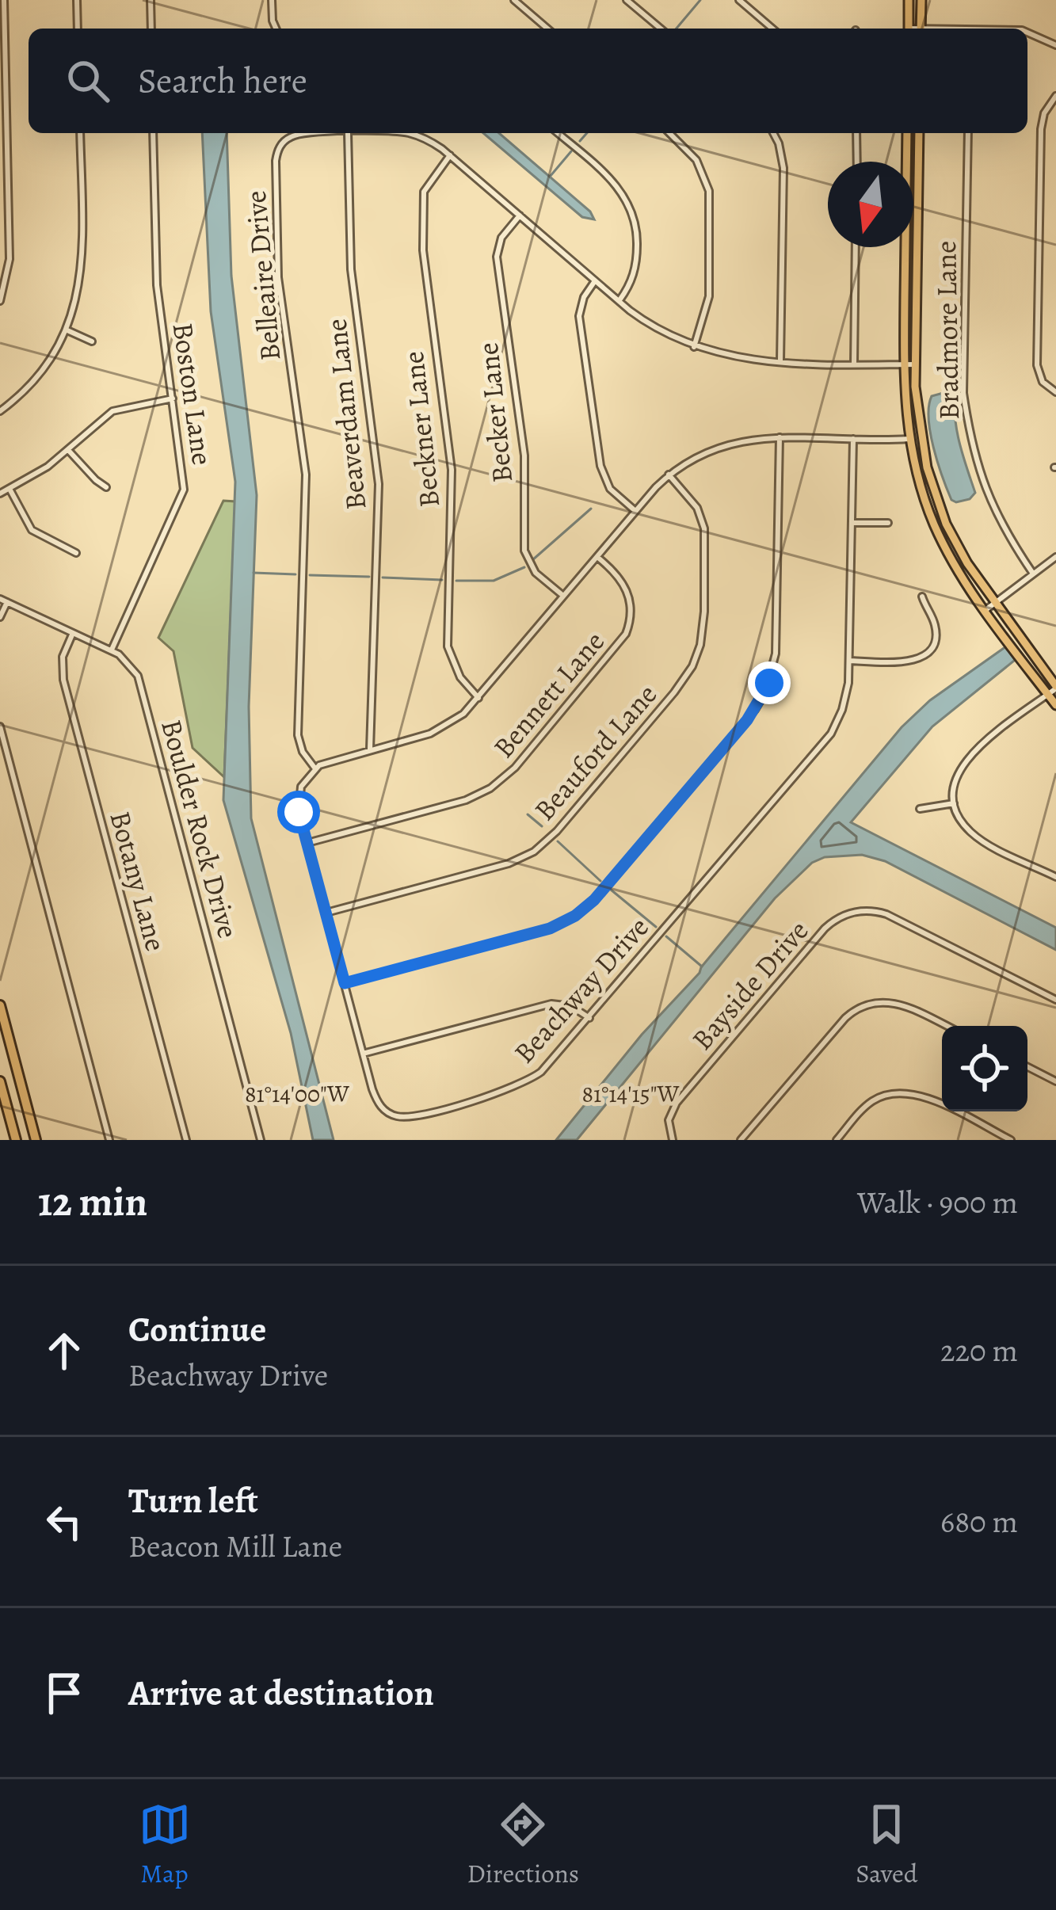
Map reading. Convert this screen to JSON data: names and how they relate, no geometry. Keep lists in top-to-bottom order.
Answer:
{
  "streets": {
    "street": [
      "Belleaire Drive",
      "Bradmore Lane",
      "Boston Lane",
      "Becker Lane",
      "Beaverdam Lane",
      "Beckner Lane",
      "Bennett Lane",
      "Beauford Lane",
      "Boulder Rock Drive",
      "Botany Lane",
      "Bayside Drive",
      "Beachway Drive"
    ]
  },
  "crossings": [
    ["Belleaire Drive", "Becker Lane"],
    ["Belleaire Drive", "Beckner Lane"],
    ["Belleaire Drive", "Beachway Drive"],
    ["Boston Lane", "Boulder Rock Drive"],
    ["Bennett Lane", "Beachway Drive"],
    ["Beauford Lane", "Beachway Drive"],
    ["Boulder Rock Drive", "Botany Lane"]
  ],
  "north": "bottom",
  "page": {
    "search": "Search here",
    "heading": ["12 min", "Walk · 900 m"],
    "list": [
      ["Continue", "Beachway Drive", "220 m"],
      ["Turn left", "Beacon Mill Lane", "680 m"],
      "Arrive at destination"
    ],
    "nav": ["Map", "Directions", "Saved"]
  },
  "coordinates": ["81°14'00\"W", "81°14'15\"W"]
}
